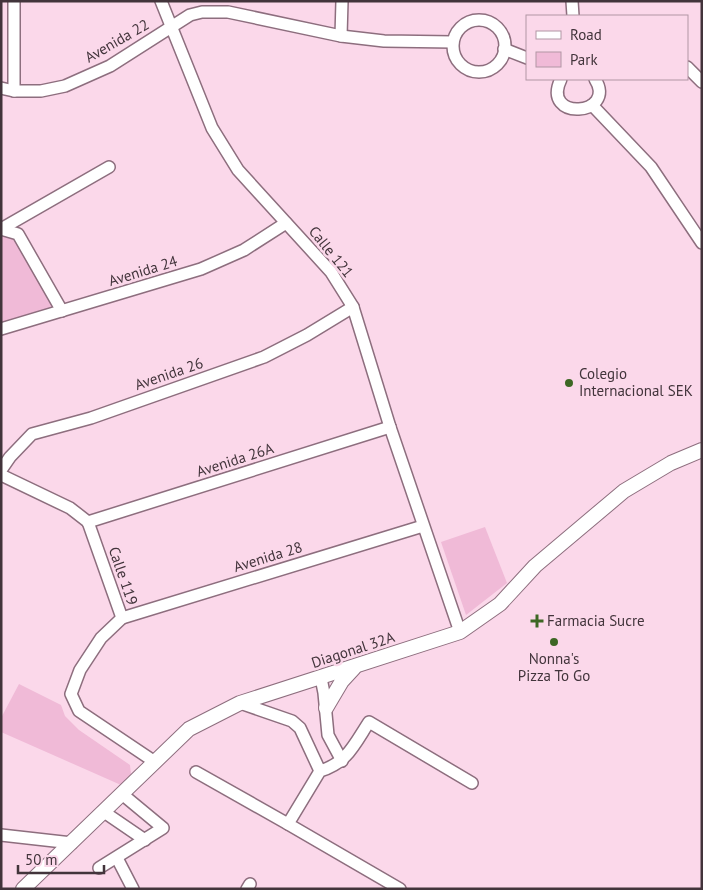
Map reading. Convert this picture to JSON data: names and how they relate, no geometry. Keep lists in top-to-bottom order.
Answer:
{
  "streets": {
    "street": [
      "Avenida 22",
      "Calle 121",
      "Avenida 24",
      "Avenida 26",
      "Avenida 26A",
      "Avenida 28",
      "Calle 119",
      "Diagonal 32A"
    ]
  },
  "crossings": [
    ["Avenida 22", "Calle 121"],
    ["Calle 121", "Avenida 24"],
    ["Calle 121", "Avenida 26"],
    ["Calle 121", "Avenida 26A"],
    ["Calle 121", "Avenida 28"],
    ["Calle 121", "Diagonal 32A"],
    ["Avenida 26A", "Calle 119"],
    ["Avenida 28", "Calle 119"],
    ["Calle 119", "Diagonal 32A"]
  ],
  "places": {
    "other": ["Colegio Internacional SEK", "Nonna's Pizza To Go"],
    "health": ["Farmacia Sucre"]
  },
  "legend": ["Road", "Park"],
  "scale_bar": "50 m"
}
